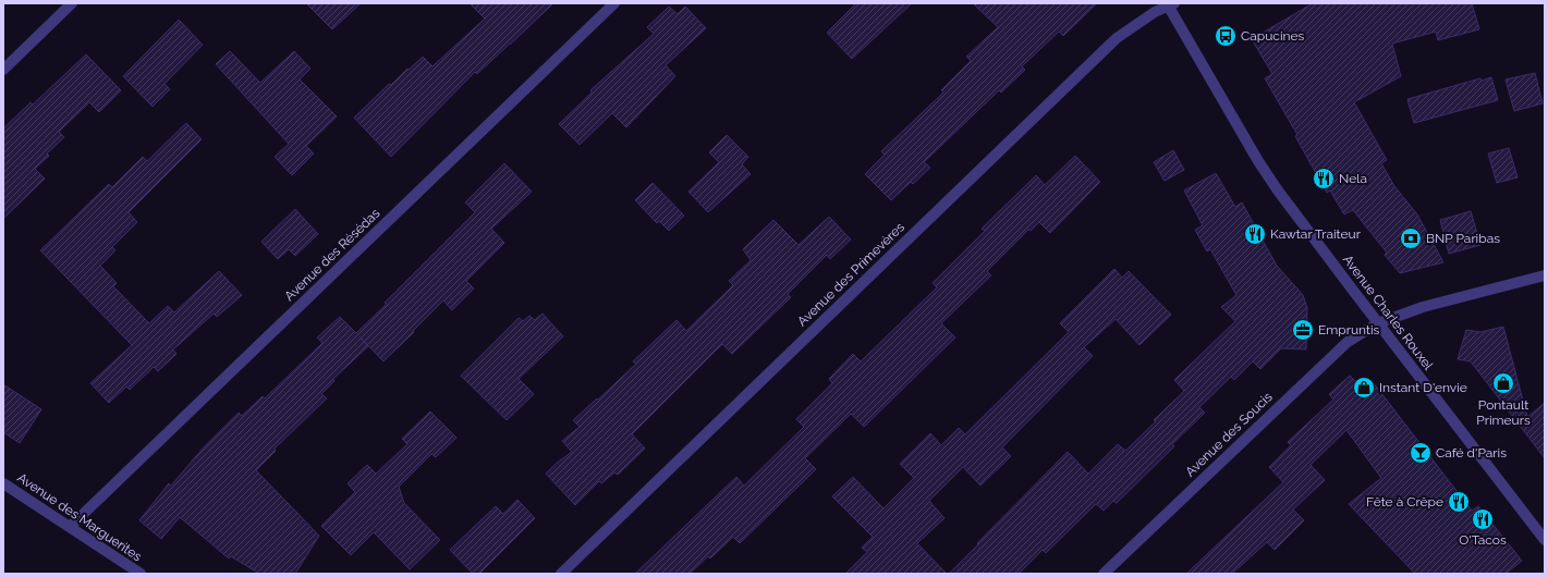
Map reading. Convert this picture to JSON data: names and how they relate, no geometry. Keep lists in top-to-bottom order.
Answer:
{
  "streets": {
    "street": [
      "Avenue des Résédas",
      "Avenue des Primevères",
      "Avenue Charles Rouxel",
      "Avenue des Soucis",
      "Avenue des Marguerites"
    ]
  },
  "crossings": [
    ["Avenue des Résédas", "Avenue des Marguerites"],
    ["Avenue des Primevères", "Avenue Charles Rouxel"],
    ["Avenue Charles Rouxel", "Avenue des Soucis"]
  ],
  "places": {
    "bus stop": ["Capucines"],
    "restaurant": [
      "Nela",
      "Kawtar Traiteur",
      "Fête à Crêpe",
      "O'Tacos"
    ],
    "bank": ["BNP Paribas"],
    "office": ["Empruntis"],
    "shop": ["Pontault Primeurs", "Instant D'envie"],
    "bar": ["Café d'Paris"]
  }
}
